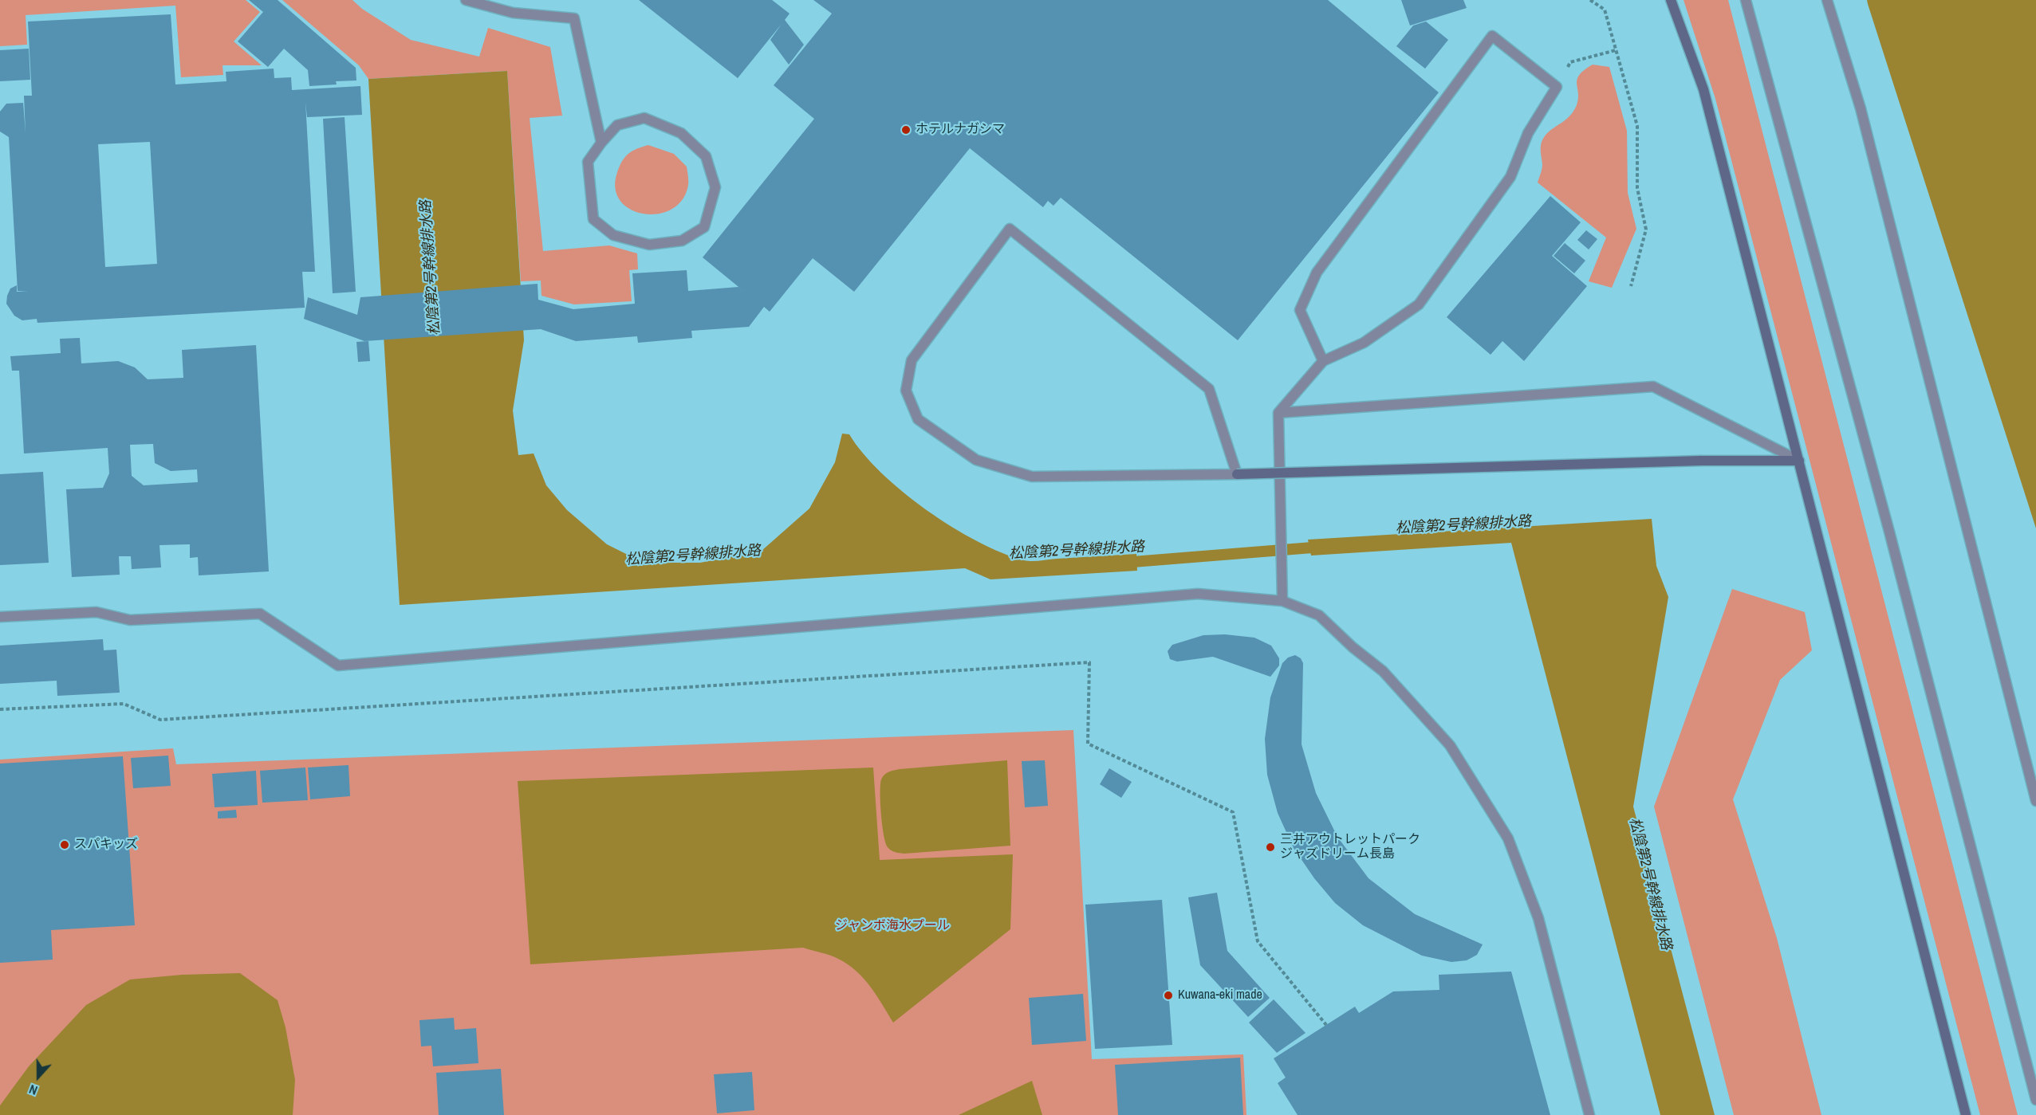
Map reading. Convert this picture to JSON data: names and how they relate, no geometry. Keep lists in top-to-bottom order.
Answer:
{
  "water": ["松陰第2号幹線排水路"],
  "parks": ["ジャンボ海水プール"],
  "places": [
    "ホテルナガシマ",
    "スパキッズ",
    "三井アウトレットパーク ジャズドリーム長島",
    "Kuwana-eki made"
  ],
  "north": "bottom"
}
